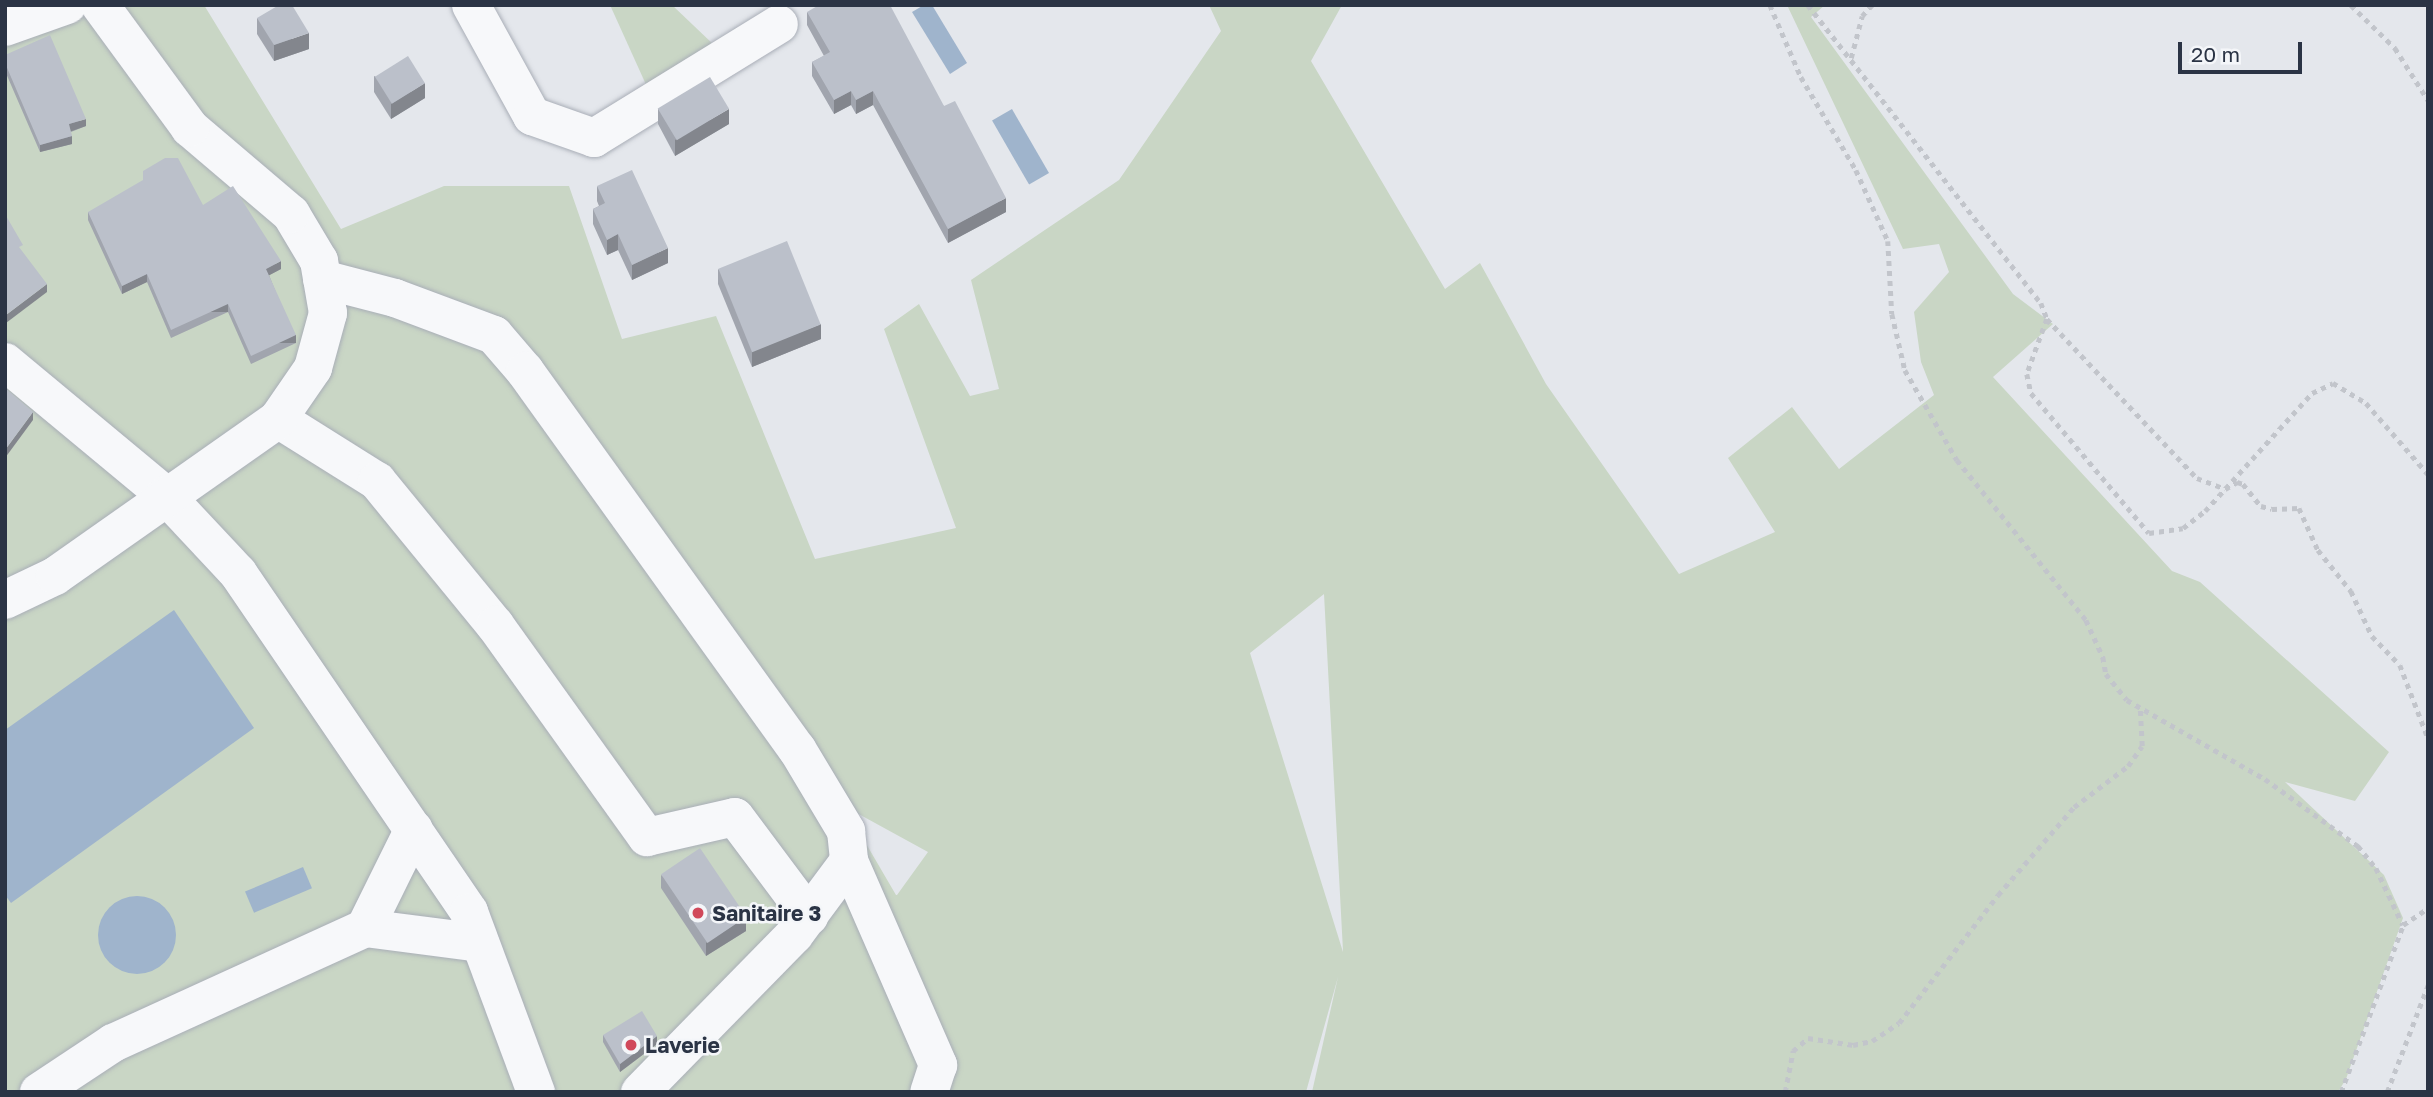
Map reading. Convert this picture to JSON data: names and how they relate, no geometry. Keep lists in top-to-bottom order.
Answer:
{
  "places": ["Sanitaire 3", "Laverie"],
  "scale_bar": "20 m"
}
